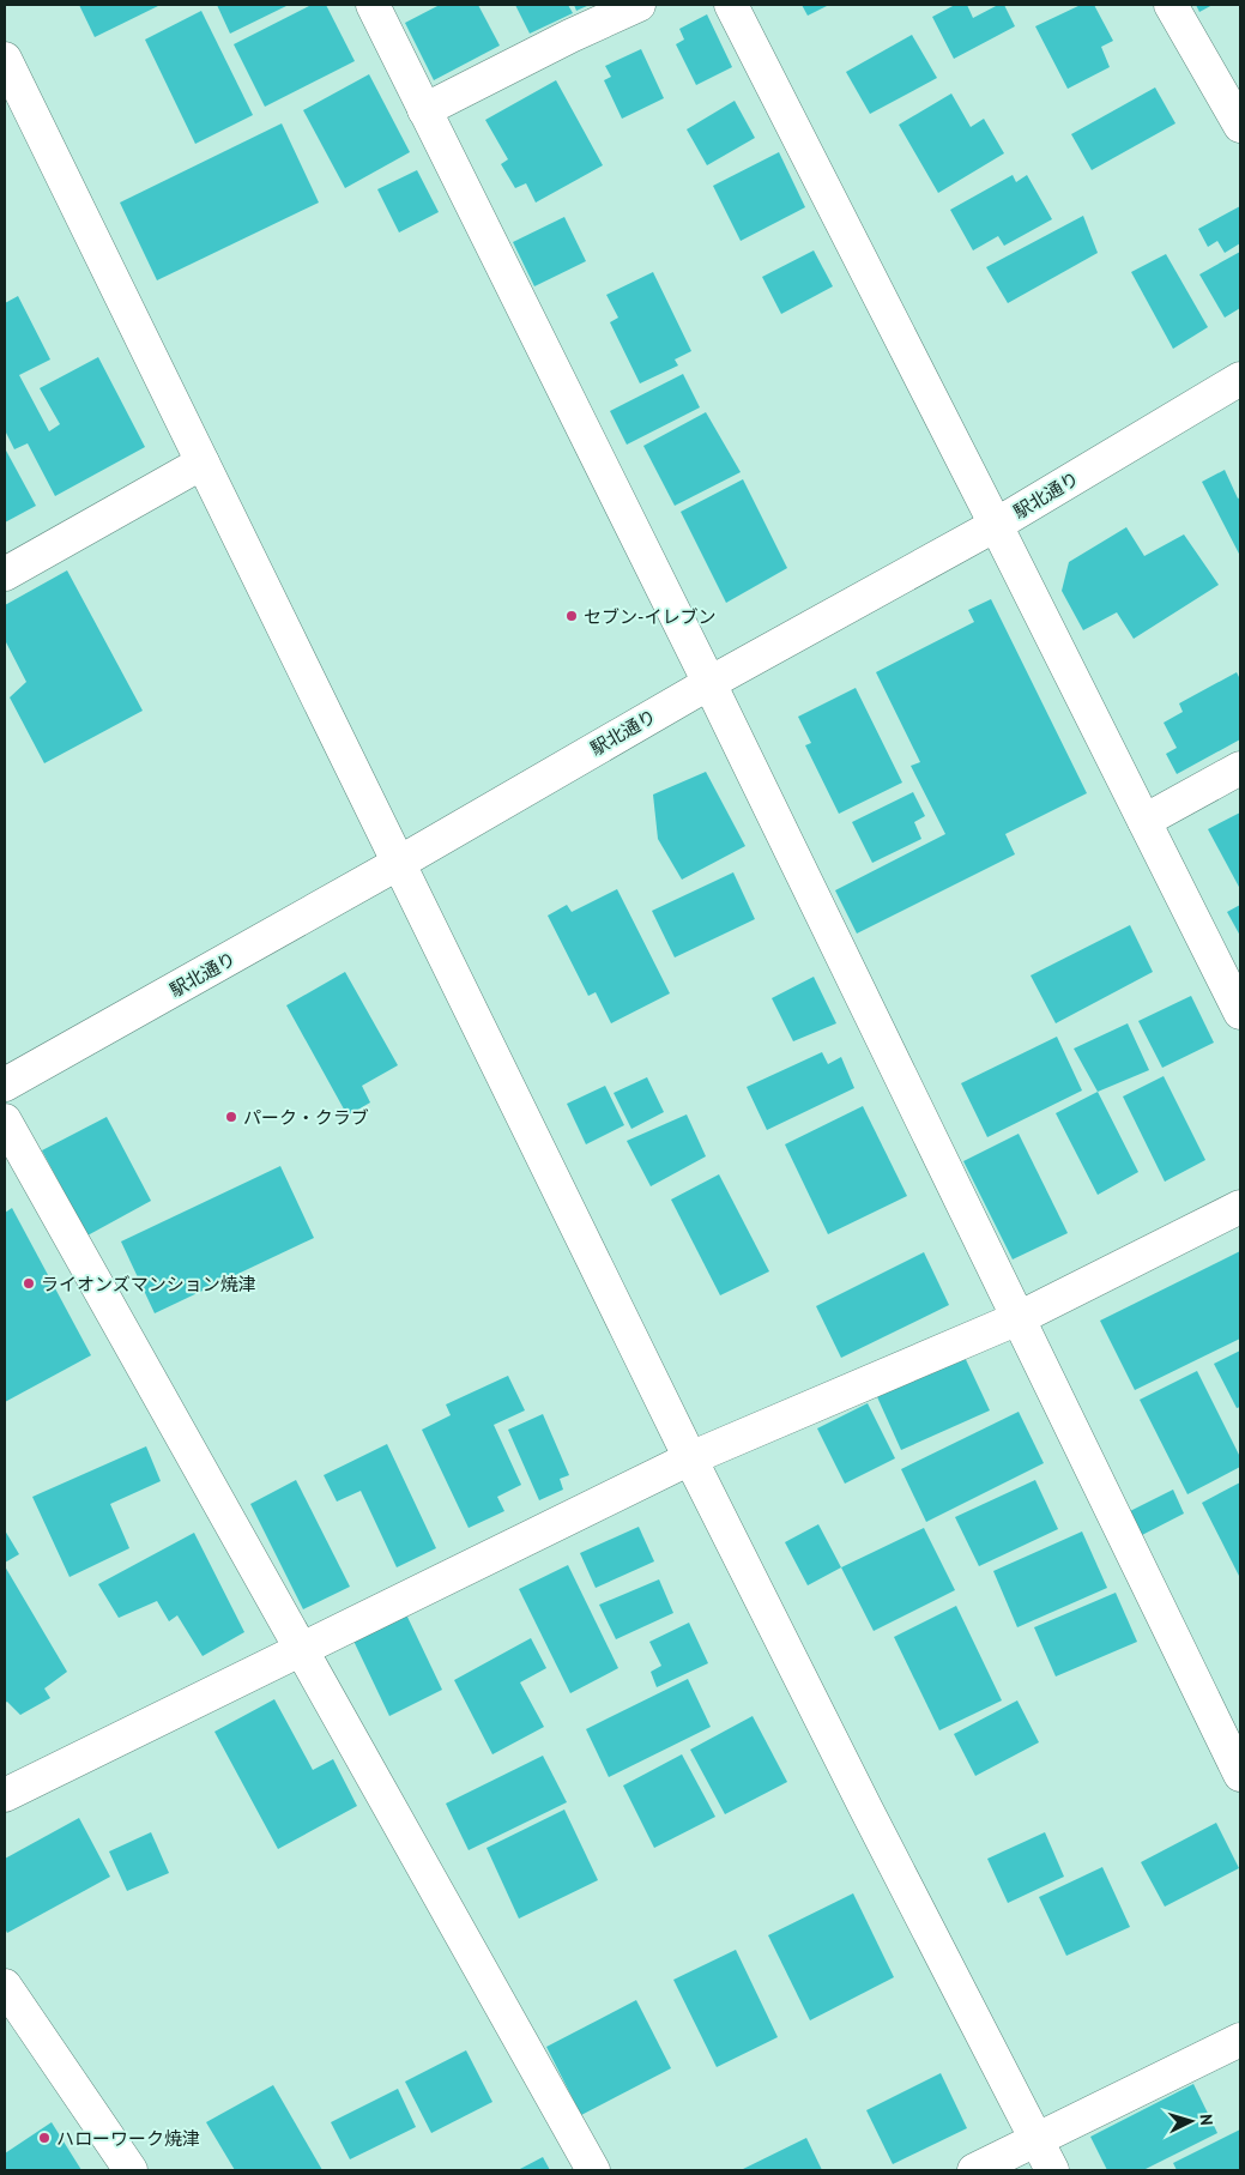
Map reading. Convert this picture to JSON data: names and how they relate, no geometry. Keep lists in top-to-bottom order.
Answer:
{
  "streets": {
    "street": ["駅北通り"]
  },
  "places": [
    "セブン-イレブン",
    "パーク・クラブ",
    "ライオンズマンション焼津",
    "ハローワーク焼津"
  ],
  "north": "right"
}
